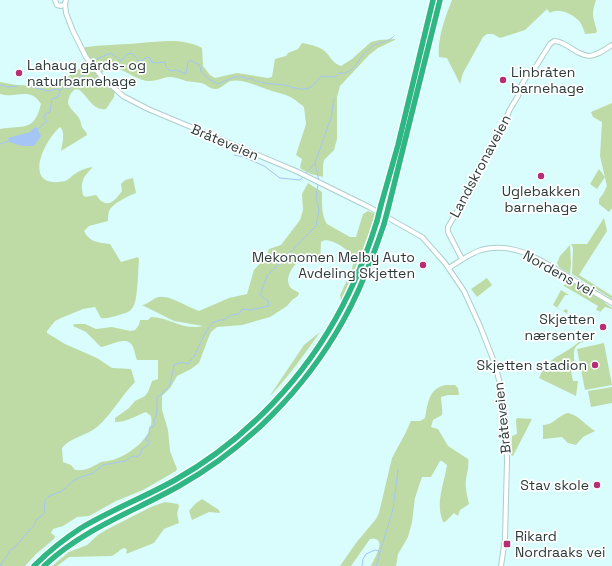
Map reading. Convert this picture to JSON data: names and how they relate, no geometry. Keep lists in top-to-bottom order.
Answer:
{
  "streets": {
    "main road": ["Bråteveien", "Landskronaveien", "Nordens vei"]
  },
  "crossings": [
    ["Bråteveien", "Nordens vei"],
    ["Landskronaveien", "Nordens vei"]
  ],
  "places": {
    "other": [
      "Lahaug gårds- og naturbarnehage",
      "Linbråten barnehage",
      "Uglebakken barnehage",
      "Mekonomen Melby Auto Avdeling Skjetten",
      "Skjetten nærsenter",
      "Skjetten stadion",
      "Stav skole"
    ],
    "transit": ["Rikard Nordraaks vei"]
  }
}
